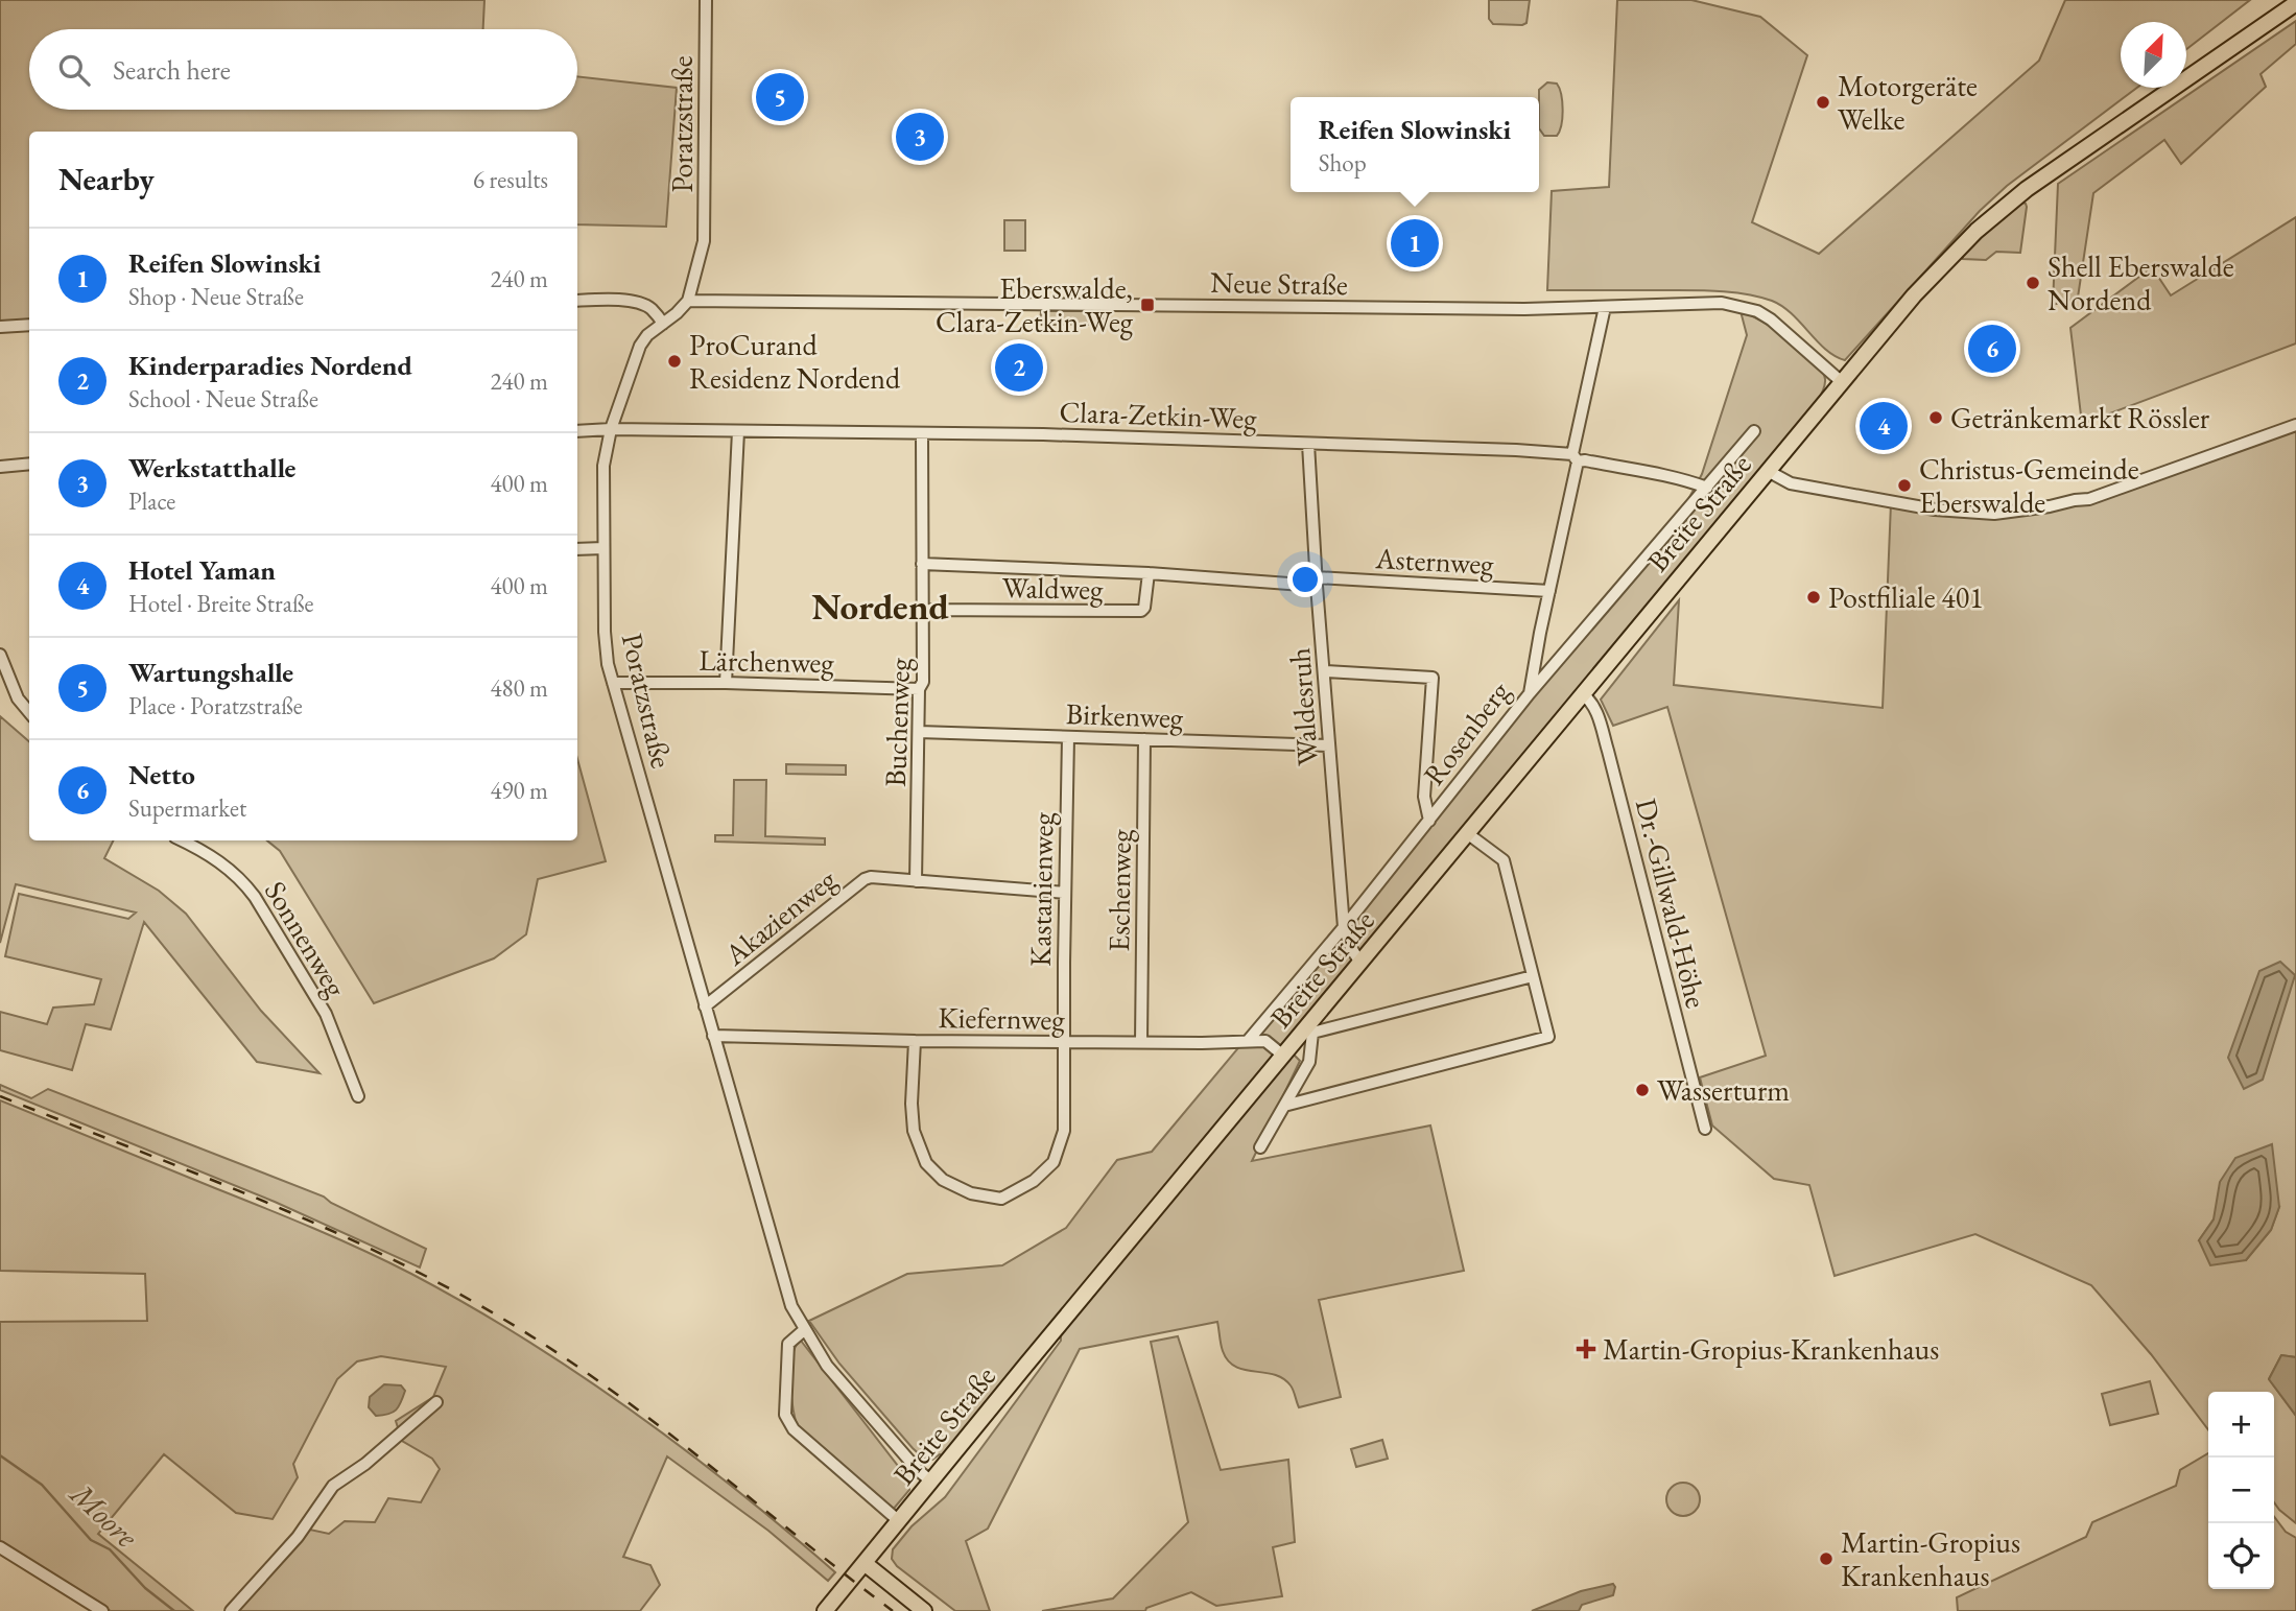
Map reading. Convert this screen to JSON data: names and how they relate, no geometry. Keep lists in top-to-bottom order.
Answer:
{
  "streets": {
    "main road": ["Breite Straße"],
    "street": [
      "Poratzstraße",
      "Neue Straße",
      "Clara-Zetkin-Weg",
      "Asternweg",
      "Waldweg",
      "Lärchenweg",
      "Waldesruh",
      "Birkenweg",
      "Buchenweg",
      "Rosenberg",
      "Kastanienweg",
      "Eschenweg",
      "Dr.-Gillwald-Höhe",
      "Akazienweg",
      "Sonnenweg",
      "Kiefernweg"
    ]
  },
  "crossings": [
    ["Poratzstraße", "Neue Straße"],
    ["Poratzstraße", "Clara-Zetkin-Weg"],
    ["Poratzstraße", "Breite Straße"],
    ["Poratzstraße", "Lärchenweg"],
    ["Poratzstraße", "Akazienweg"],
    ["Poratzstraße", "Kiefernweg"],
    ["Neue Straße", "Breite Straße"],
    ["Neue Straße", "Rosenberg"],
    ["Clara-Zetkin-Weg", "Waldesruh"],
    ["Clara-Zetkin-Weg", "Buchenweg"],
    ["Clara-Zetkin-Weg", "Rosenberg"],
    ["Breite Straße", "Waldesruh"],
    ["Breite Straße", "Dr.-Gillwald-Höhe"],
    ["Breite Straße", "Kiefernweg"],
    ["Asternweg", "Waldweg"],
    ["Asternweg", "Waldesruh"],
    ["Asternweg", "Rosenberg"],
    ["Waldweg", "Waldesruh"],
    ["Waldweg", "Buchenweg"],
    ["Lärchenweg", "Buchenweg"],
    ["Waldesruh", "Birkenweg"],
    ["Waldesruh", "Rosenberg"],
    ["Birkenweg", "Buchenweg"],
    ["Birkenweg", "Kastanienweg"],
    ["Birkenweg", "Eschenweg"],
    ["Buchenweg", "Akazienweg"],
    ["Rosenberg", "Kiefernweg"],
    ["Kastanienweg", "Akazienweg"],
    ["Kastanienweg", "Kiefernweg"],
    ["Eschenweg", "Kiefernweg"]
  ],
  "districts": ["Nordend"],
  "water": ["Moore"],
  "places": {
    "other": [
      "Motorgeräte Welke",
      "Shell Eberswalde Nordend",
      "ProCurand Residenz Nordend",
      "Getränkemarkt Rössler",
      "Christus-Gemeinde Eberswalde",
      "Postfiliale 401",
      "Wasserturm",
      "Martin-Gropius Krankenhaus"
    ],
    "transit": ["Eberswalde, Clara-Zetkin-Weg"],
    "health": ["Martin-Gropius-Krankenhaus"]
  },
  "north": "top right",
  "page": {
    "search": "Search here",
    "pins": [
      "5",
      "3",
      "1",
      "6",
      "2",
      "4"
    ],
    "popup": ["Reifen Slowinski", "Shop"],
    "heading": ["Nearby", "6 results"],
    "list": [
      {
        "mark": "1",
        "name": "Reifen Slowinski",
        "note": "Shop · Neue Straße",
        "value": "240 m"
      },
      {
        "mark": "2",
        "name": "Kinderparadies Nordend",
        "note": "School · Neue Straße",
        "value": "240 m"
      },
      {
        "mark": "3",
        "name": "Werkstatthalle",
        "note": "Place",
        "value": "400 m"
      },
      {
        "mark": "4",
        "name": "Hotel Yaman",
        "note": "Hotel · Breite Straße",
        "value": "400 m"
      },
      {
        "mark": "5",
        "name": "Wartungshalle",
        "note": "Place · Poratzstraße",
        "value": "480 m"
      },
      {
        "mark": "6",
        "name": "Netto",
        "note": "Supermarket",
        "value": "490 m"
      }
    ],
    "map_buttons": ["+", "−"]
  }
}
